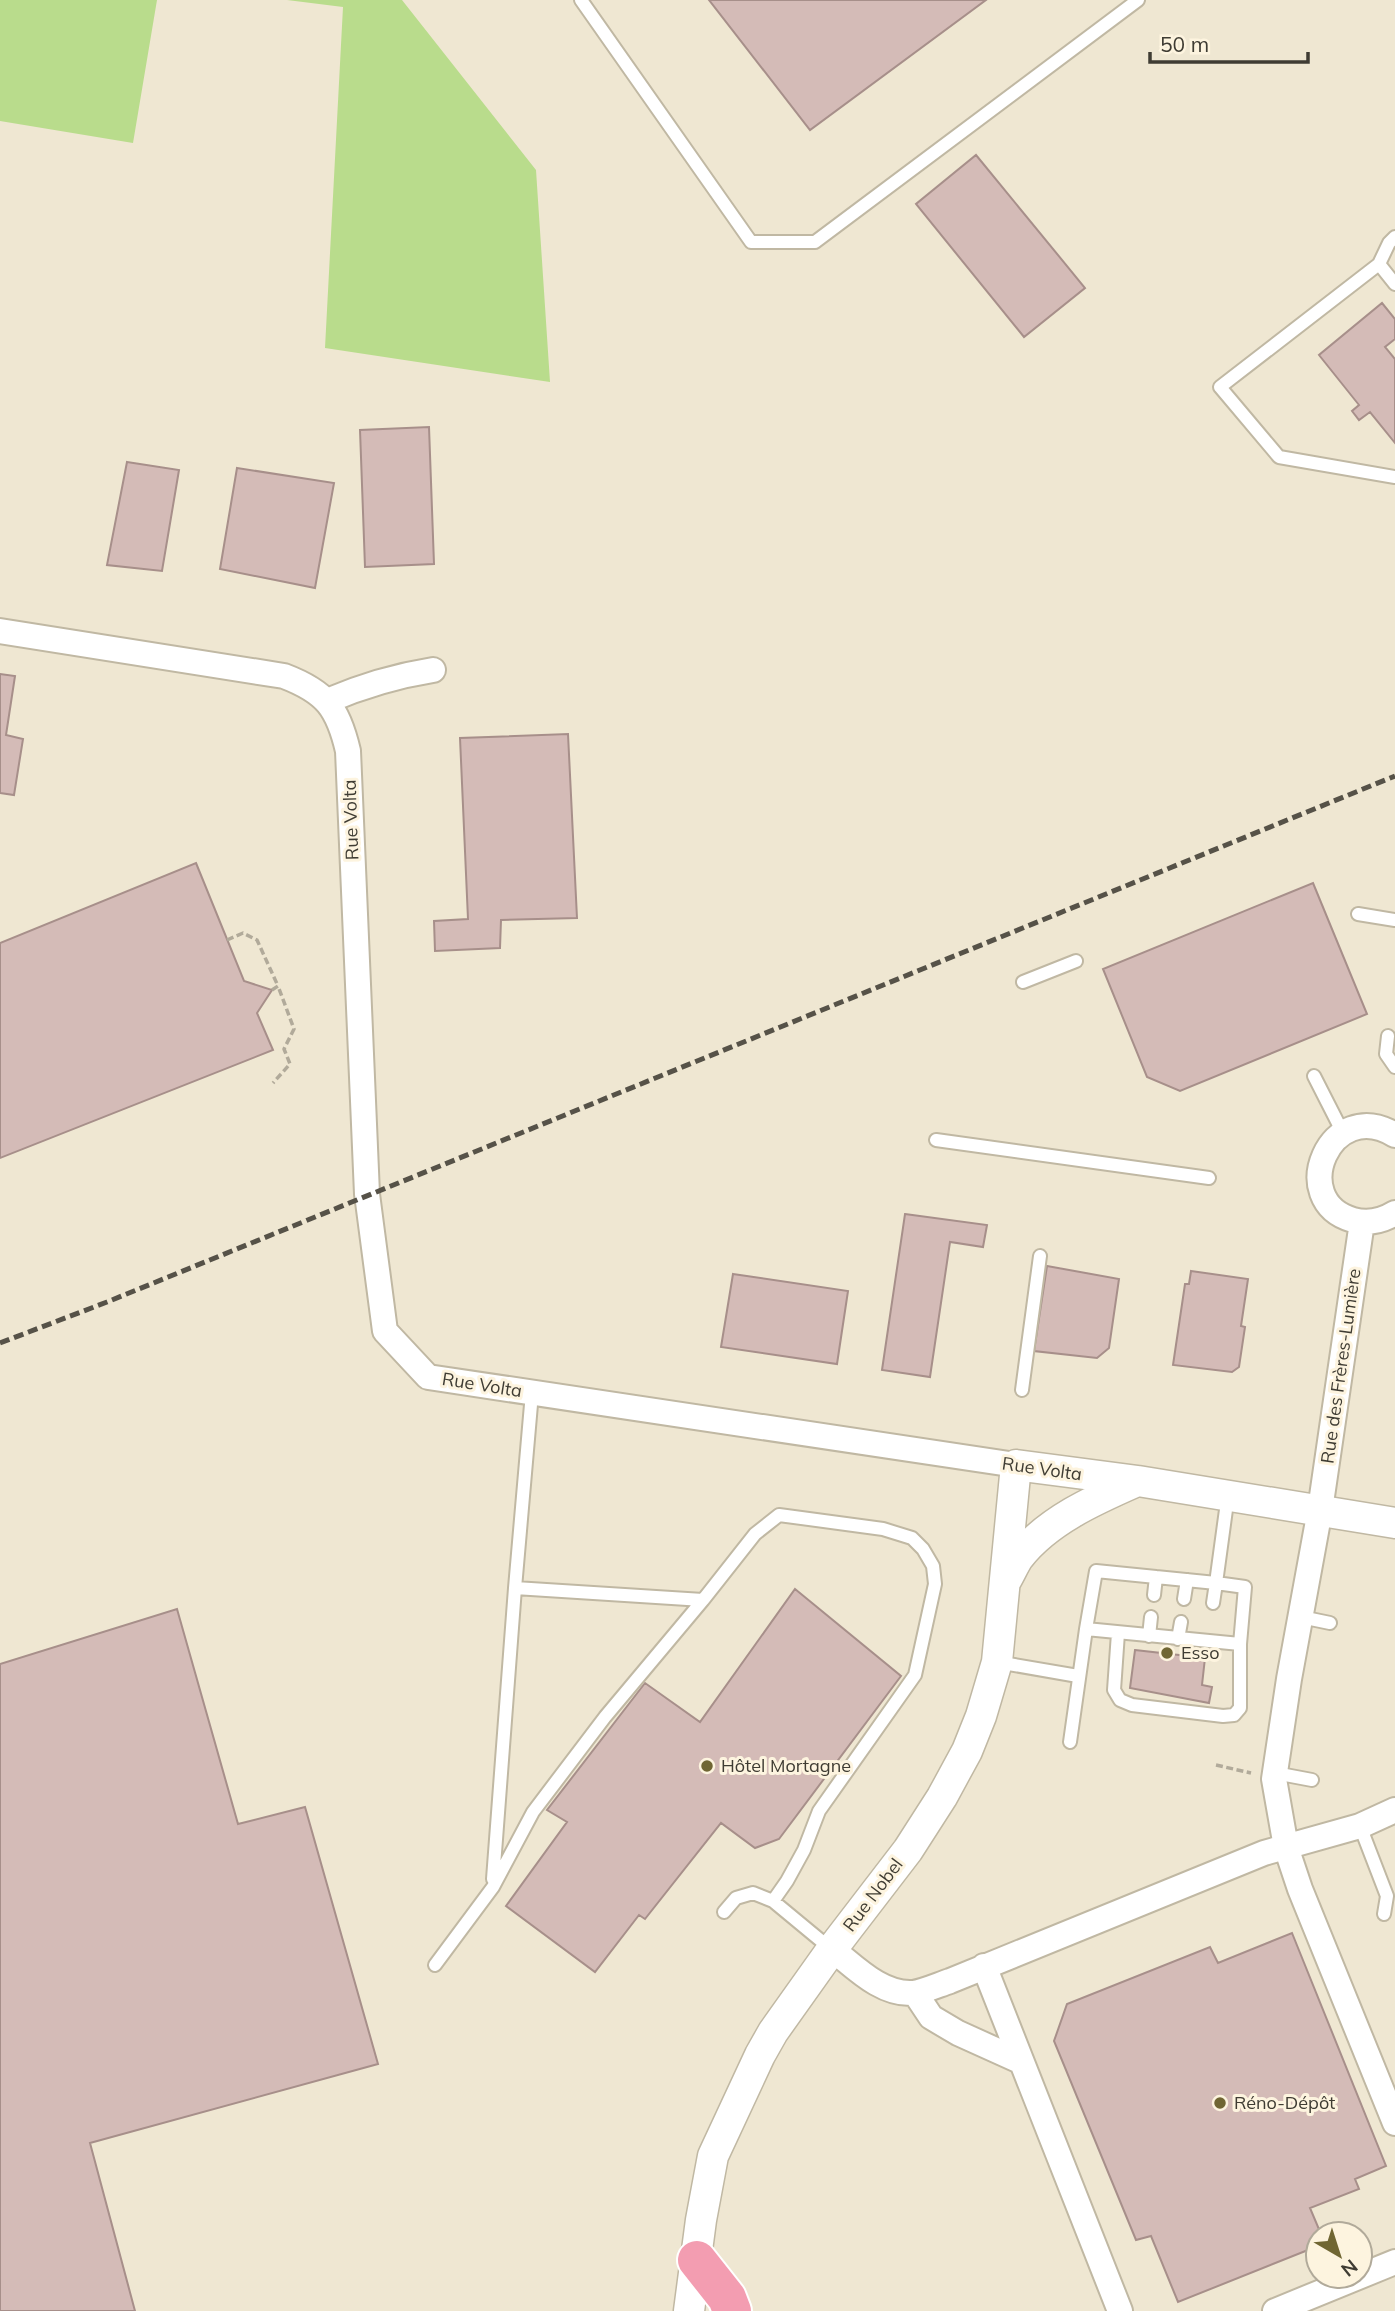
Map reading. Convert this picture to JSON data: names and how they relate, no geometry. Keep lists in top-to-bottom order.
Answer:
{
  "streets": {
    "street": ["Rue Volta", "Rue des Frères-Lumière", "Rue Nobel"]
  },
  "crossings": [
    ["Rue Volta", "Rue des Frères-Lumière"],
    ["Rue Volta", "Rue Nobel"]
  ],
  "places": ["Esso", "Hôtel Mortagne", "Réno-Dépôt"],
  "scale_bar": "50 m",
  "north": "bottom right"
}
